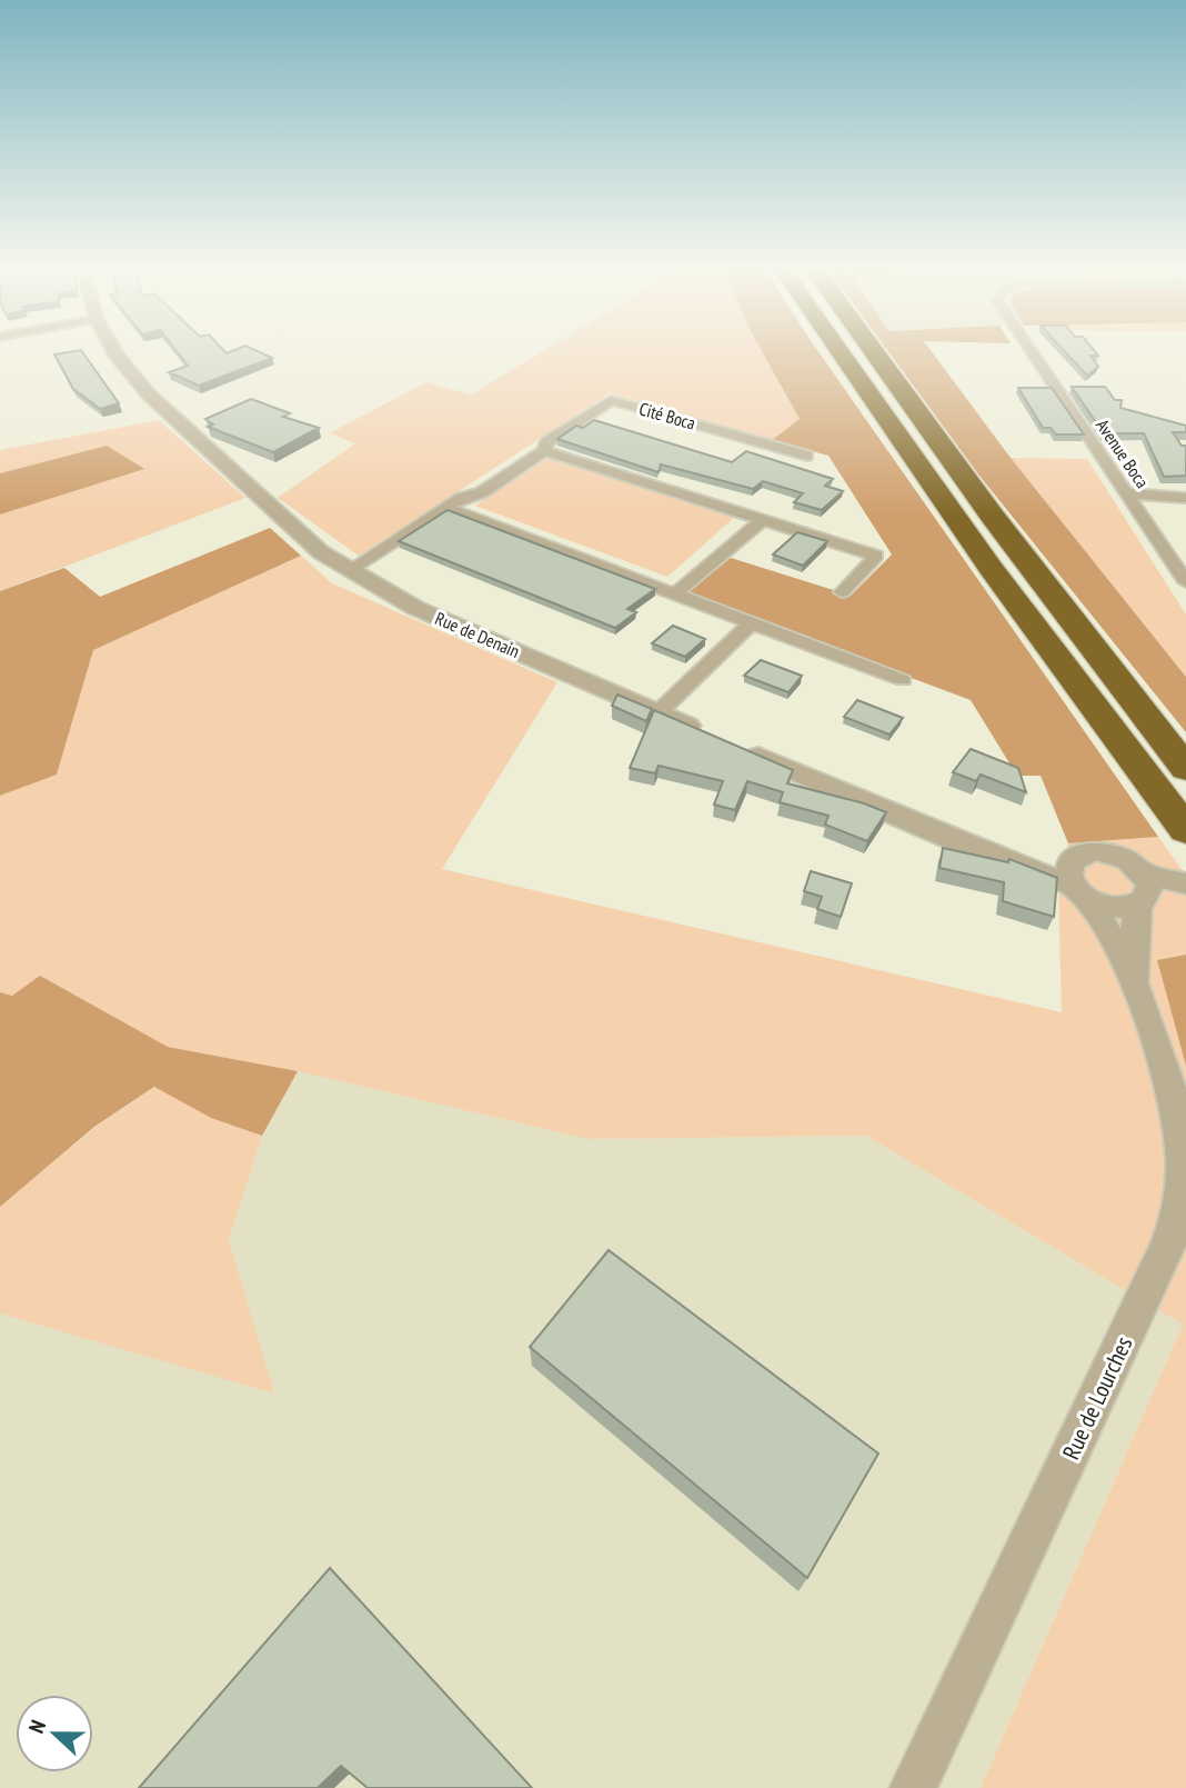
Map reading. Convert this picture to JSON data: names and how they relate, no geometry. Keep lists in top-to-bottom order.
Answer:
{
  "streets": {
    "street": [
      "Cité Boca",
      "Avenue Boca",
      "Rue de Denain",
      "Rue de Lourches"
    ]
  },
  "crossings": [
    ["Cité Boca", "Rue de Denain"]
  ],
  "north": "left"
}
